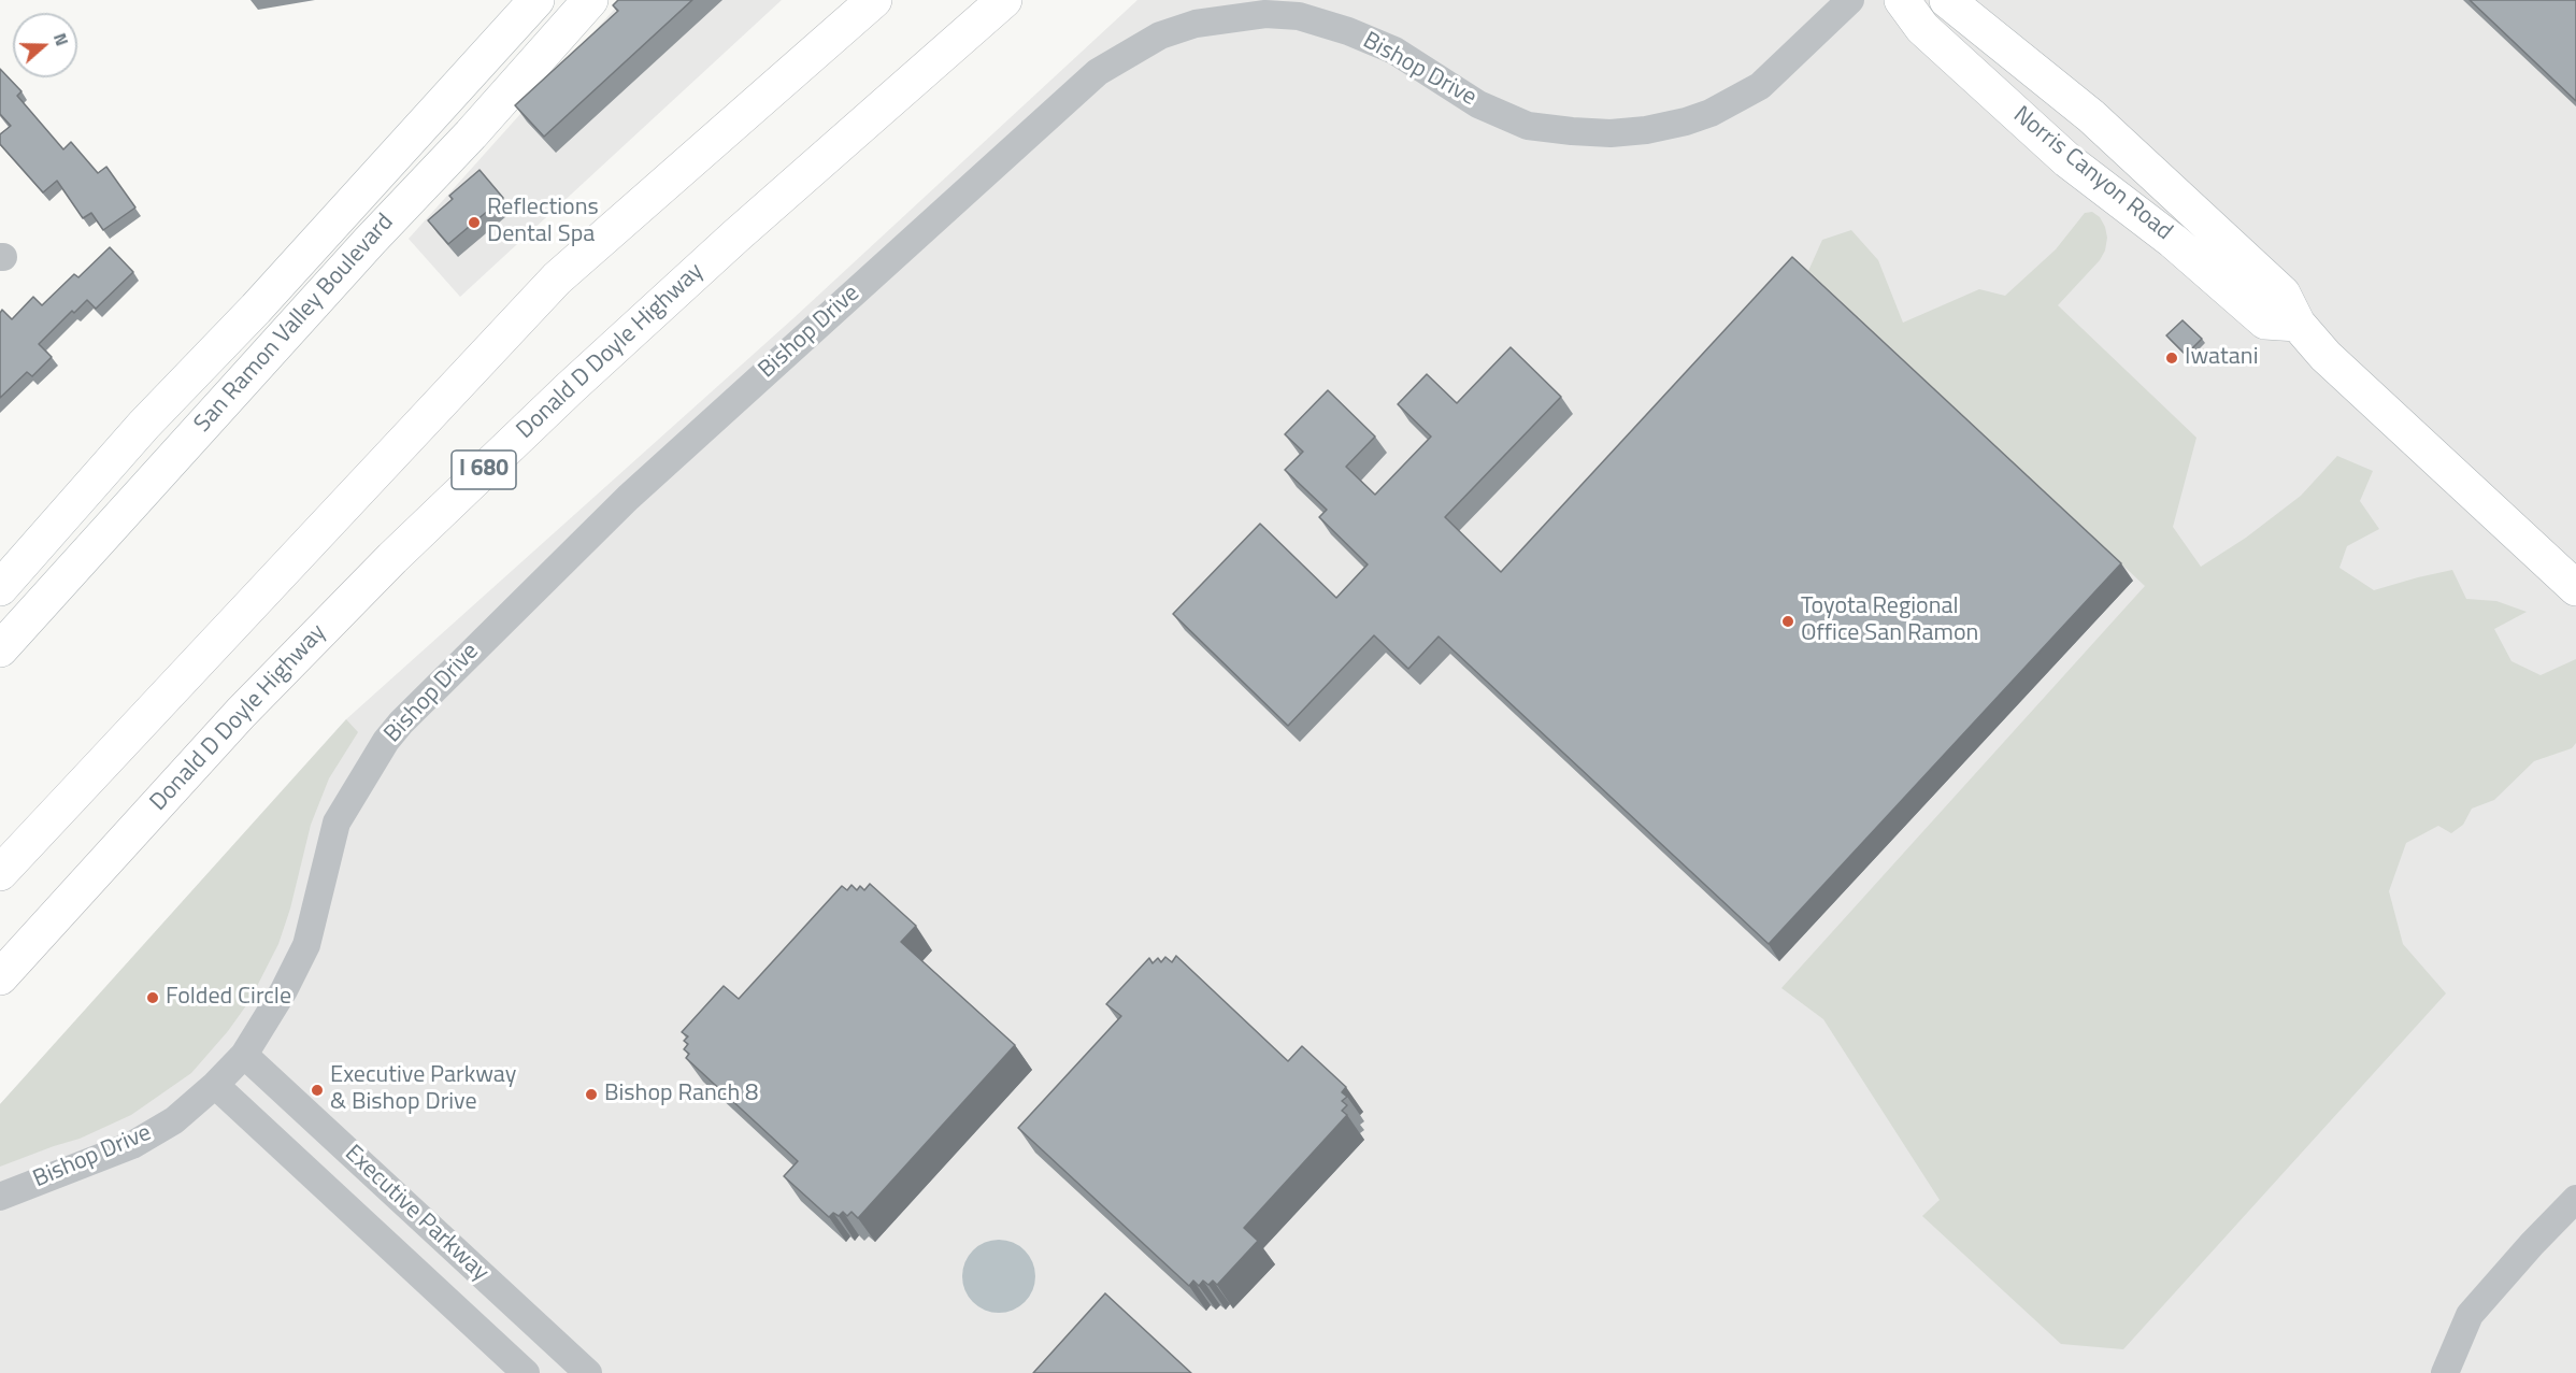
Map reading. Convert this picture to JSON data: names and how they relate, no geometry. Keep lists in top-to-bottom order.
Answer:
{
  "streets": {
    "main road": [
      "Norris Canyon Road",
      "San Ramon Valley Boulevard",
      "Donald D Doyle Highway",
      "I 680"
    ],
    "street": ["Bishop Drive", "Executive Parkway"]
  },
  "crossings": [
    ["Bishop Drive", "Executive Parkway"]
  ],
  "places": [
    "Reflections Dental Spa",
    "Iwatani",
    "Toyota Regional Office San Ramon",
    "Folded Circle",
    "Executive Parkway & Bishop Drive",
    "Bishop Ranch 8"
  ],
  "north": "right"
}
